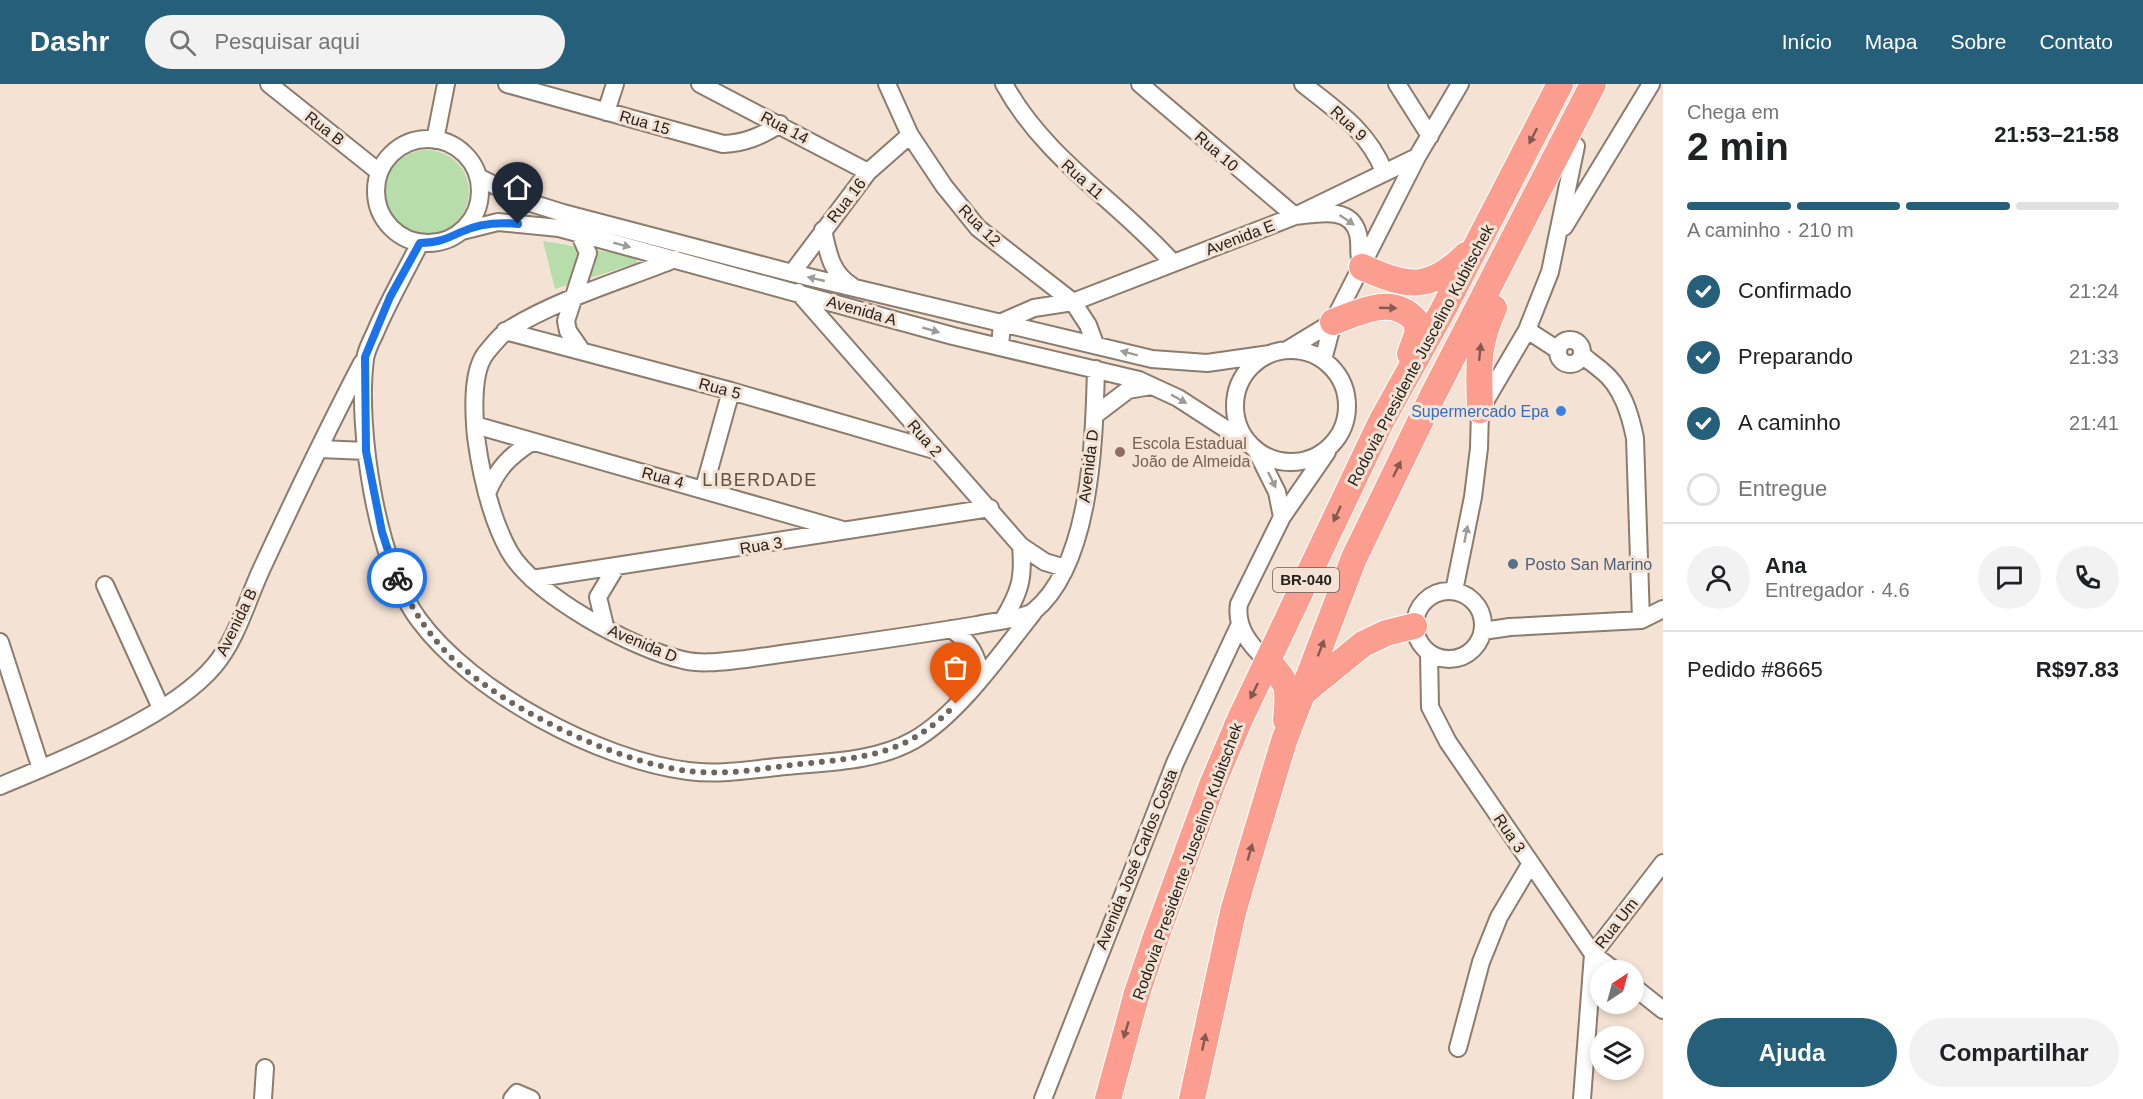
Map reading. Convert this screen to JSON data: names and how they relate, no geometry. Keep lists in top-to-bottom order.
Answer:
{
  "streets": {
    "highway": ["Rodovia Presidente Juscelino Kubitschek", "BR-040"],
    "street": [
      "Rua 15",
      "Rua 9",
      "Rua 14",
      "Rua B",
      "Rua 10",
      "Rua 11",
      "Rua 16",
      "Rua 12",
      "Avenida E",
      "Avenida A",
      "Rua 5",
      "Rua 2",
      "Avenida D",
      "Rua 4",
      "Rua 3",
      "Avenida B",
      "Avenida José Carlos Costa",
      "Rua Um"
    ]
  },
  "crossings": [
    ["Rua 15", "Rua 14"],
    ["Rua 9", "Avenida E"],
    ["Rua 14", "Rua 16"],
    ["Rua B", "Avenida A"],
    ["Rua B", "Avenida B"],
    ["Rua 10", "Avenida E"],
    ["Rua 11", "Avenida E"],
    ["Rua 16", "Rua 12"],
    ["Rua 16", "Avenida A"],
    ["Rua 12", "Avenida E"],
    ["Rua 12", "Avenida A"],
    ["Avenida E", "Avenida A"],
    ["Avenida A", "Rua 2"],
    ["Avenida A", "Avenida D"],
    ["Avenida A", "Avenida B"],
    ["Avenida A", "Avenida José Carlos Costa"],
    ["Rua 5", "Rua 2"],
    ["Rua 5", "Avenida D"],
    ["Rua 2", "Avenida D"],
    ["Rua 2", "Rua 3"],
    ["Avenida D", "Rua 4"],
    ["Avenida D", "Rua 3"],
    ["Rua 4", "Rua 3"],
    ["Rua 3", "Rua Um"]
  ],
  "districts": ["LIBERDADE"],
  "places": ["Supermercado Epa", "Escola Estadual João de Almeida", "Posto San Marino"],
  "north": "top right",
  "page": {
    "header": "Dashr",
    "search": "Pesquisar aqui",
    "nav": [
      "Início",
      "Mapa",
      "Sobre",
      "Contato"
    ],
    "heading": ["2 min", "Chega em", "21:53–21:58"],
    "panel": [
      "Ana",
      "Entregador · 4.6",
      "Pedido #8665",
      "R$97.83"
    ],
    "bar": "A caminho · 210 m",
    "list": [
      ["Confirmado", "21:24"],
      ["Preparando", "21:33"],
      ["A caminho", "21:41"],
      "Entregue"
    ],
    "buttons": ["Ajuda", "Compartilhar"]
  }
}
